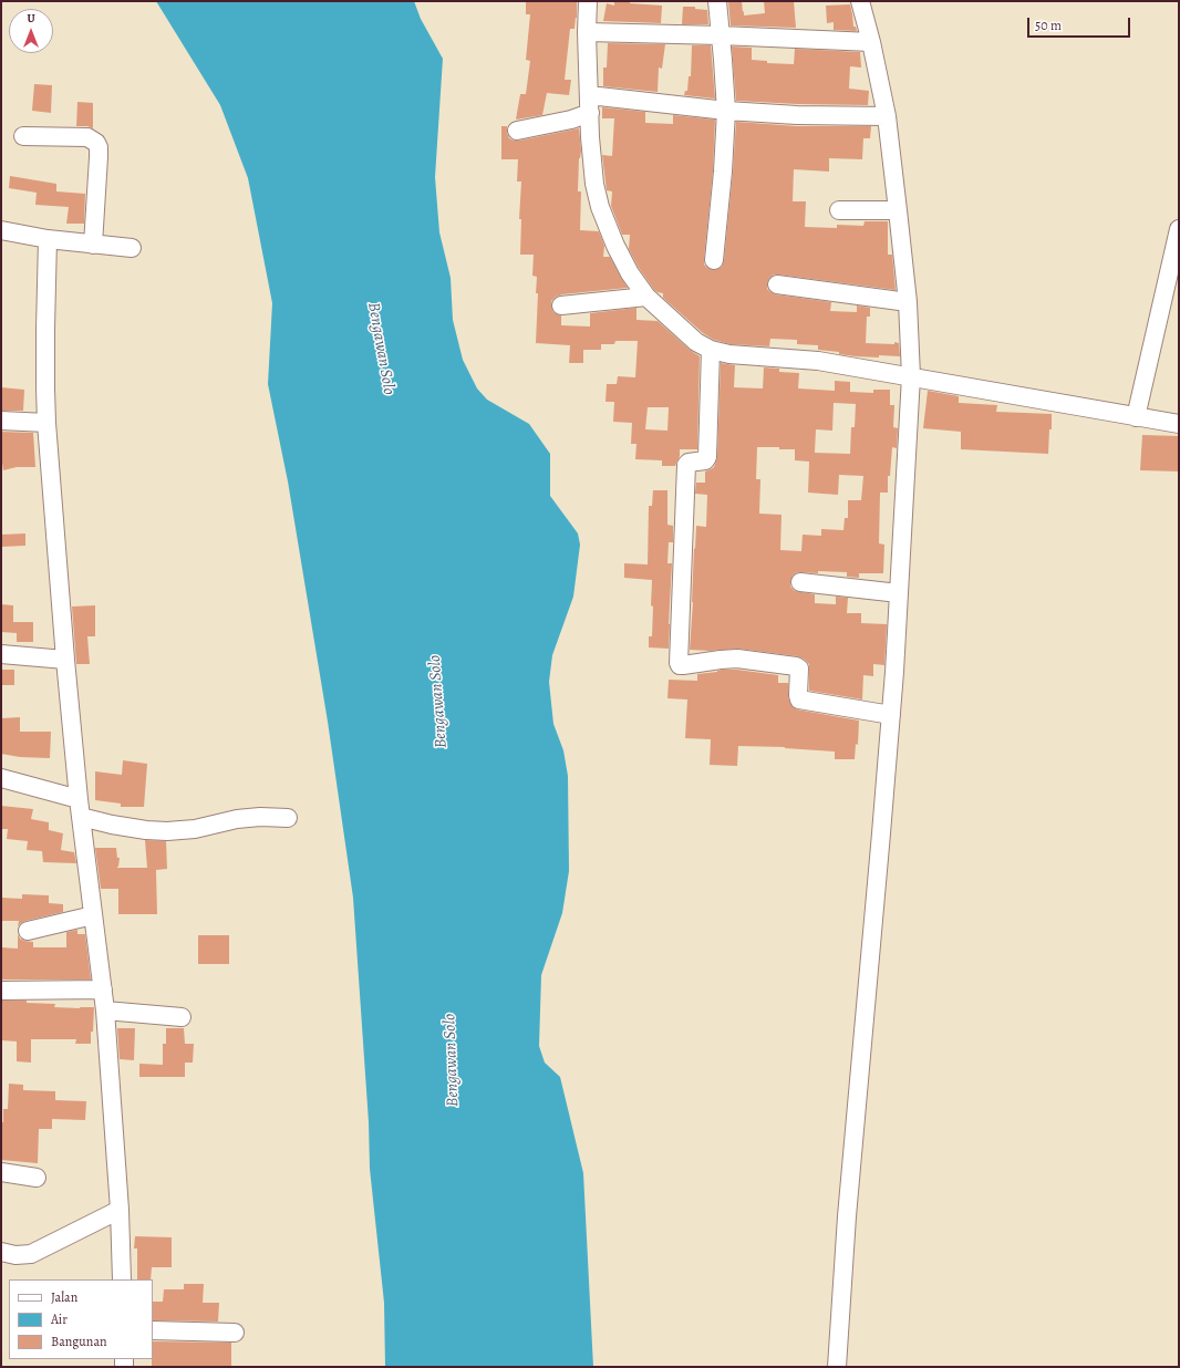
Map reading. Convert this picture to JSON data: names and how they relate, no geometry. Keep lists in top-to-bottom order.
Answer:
{
  "water": ["Bengawan Solo"],
  "legend": ["Jalan", "Air", "Bangunan"],
  "scale_bar": "50 m",
  "north": "top"
}
